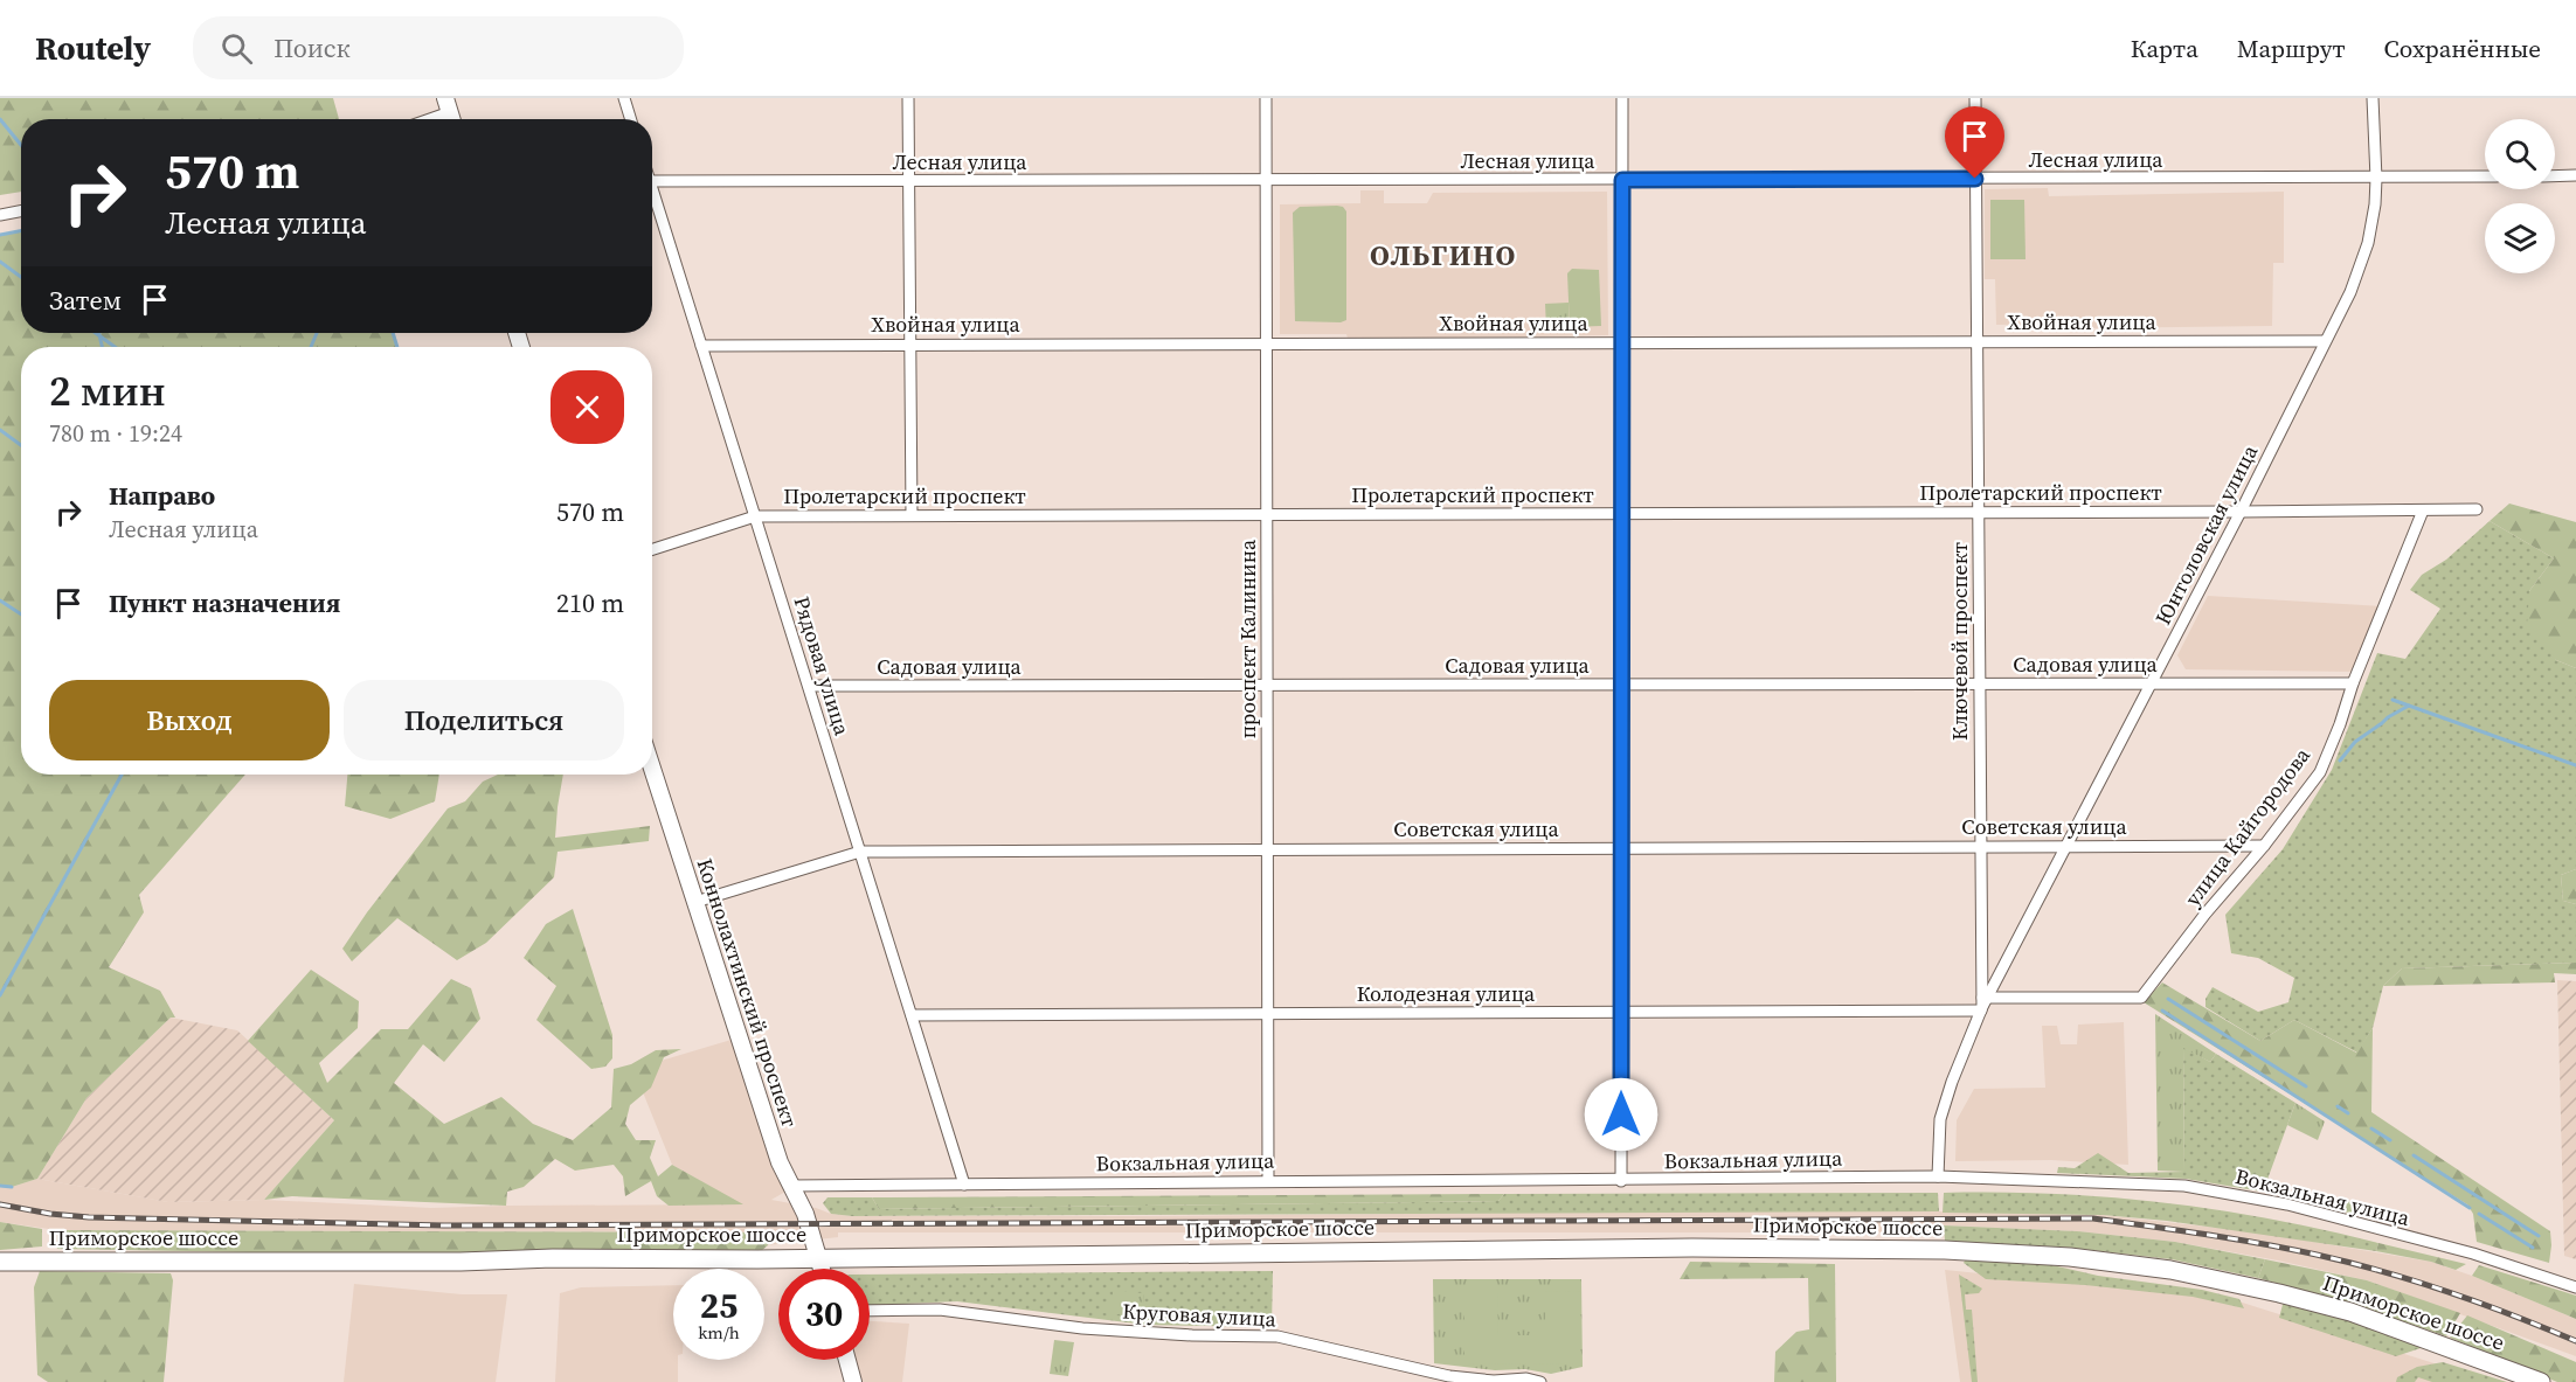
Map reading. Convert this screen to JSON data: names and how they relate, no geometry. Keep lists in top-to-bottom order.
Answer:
{
  "streets": {
    "main road": ["Коннолахтинский проспект", "Приморское шоссе"],
    "street": [
      "Лесная улица",
      "Хвойная улица",
      "Пролетарский проспект",
      "Юнтоловская улица",
      "проспект Калинина",
      "Ключевой проспект",
      "Садовая улица",
      "Рядовая улица",
      "Советская улица",
      "улица Кайгородова",
      "Колодезная улица",
      "Вокзальная улица",
      "Круговая улица"
    ]
  },
  "crossings": [
    ["Лесная улица", "Юнтоловская улица"],
    ["Лесная улица", "проспект Калинина"],
    ["Лесная улица", "Ключевой проспект"],
    ["Хвойная улица", "Юнтоловская улица"],
    ["Хвойная улица", "проспект Калинина"],
    ["Хвойная улица", "Ключевой проспект"],
    ["Хвойная улица", "Рядовая улица"],
    ["Пролетарский проспект", "Юнтоловская улица"],
    ["Пролетарский проспект", "проспект Калинина"],
    ["Пролетарский проспект", "Ключевой проспект"],
    ["Пролетарский проспект", "Рядовая улица"],
    ["Пролетарский проспект", "улица Кайгородова"],
    ["Юнтоловская улица", "Ключевой проспект"],
    ["Юнтоловская улица", "Садовая улица"],
    ["Юнтоловская улица", "Советская улица"],
    ["Юнтоловская улица", "Колодезная улица"],
    ["проспект Калинина", "Садовая улица"],
    ["проспект Калинина", "Советская улица"],
    ["проспект Калинина", "Колодезная улица"],
    ["проспект Калинина", "Вокзальная улица"],
    ["Ключевой проспект", "Садовая улица"],
    ["Ключевой проспект", "Советская улица"],
    ["Ключевой проспект", "Колодезная улица"],
    ["Ключевой проспект", "Вокзальная улица"],
    ["Садовая улица", "Рядовая улица"],
    ["Садовая улица", "улица Кайгородова"],
    ["Рядовая улица", "Советская улица"],
    ["Рядовая улица", "Колодезная улица"],
    ["Рядовая улица", "Вокзальная улица"],
    ["Советская улица", "улица Кайгородова"],
    ["Советская улица", "Коннолахтинский проспект"],
    ["улица Кайгородова", "Колодезная улица"],
    ["Коннолахтинский проспект", "Вокзальная улица"],
    ["Коннолахтинский проспект", "Приморское шоссе"]
  ],
  "districts": ["ОЛЬГИНО"],
  "page": {
    "header": "Routely",
    "search": "Поиск",
    "nav": ["Карта", "Маршрут", "Сохранённые"],
    "turn": ["570 m", "Лесная улица"],
    "then": "Затем",
    "heading": ["2 мин", "780 m · 19:24"],
    "list": [
      {
        "name": "Направо",
        "note": "Лесная улица",
        "value": "570 m"
      },
      {
        "name": "Пункт назначения",
        "value": "210 m"
      }
    ],
    "buttons": ["Выход", "Поделиться"],
    "speed": "25 km/h",
    "limit": "30"
  }
}
